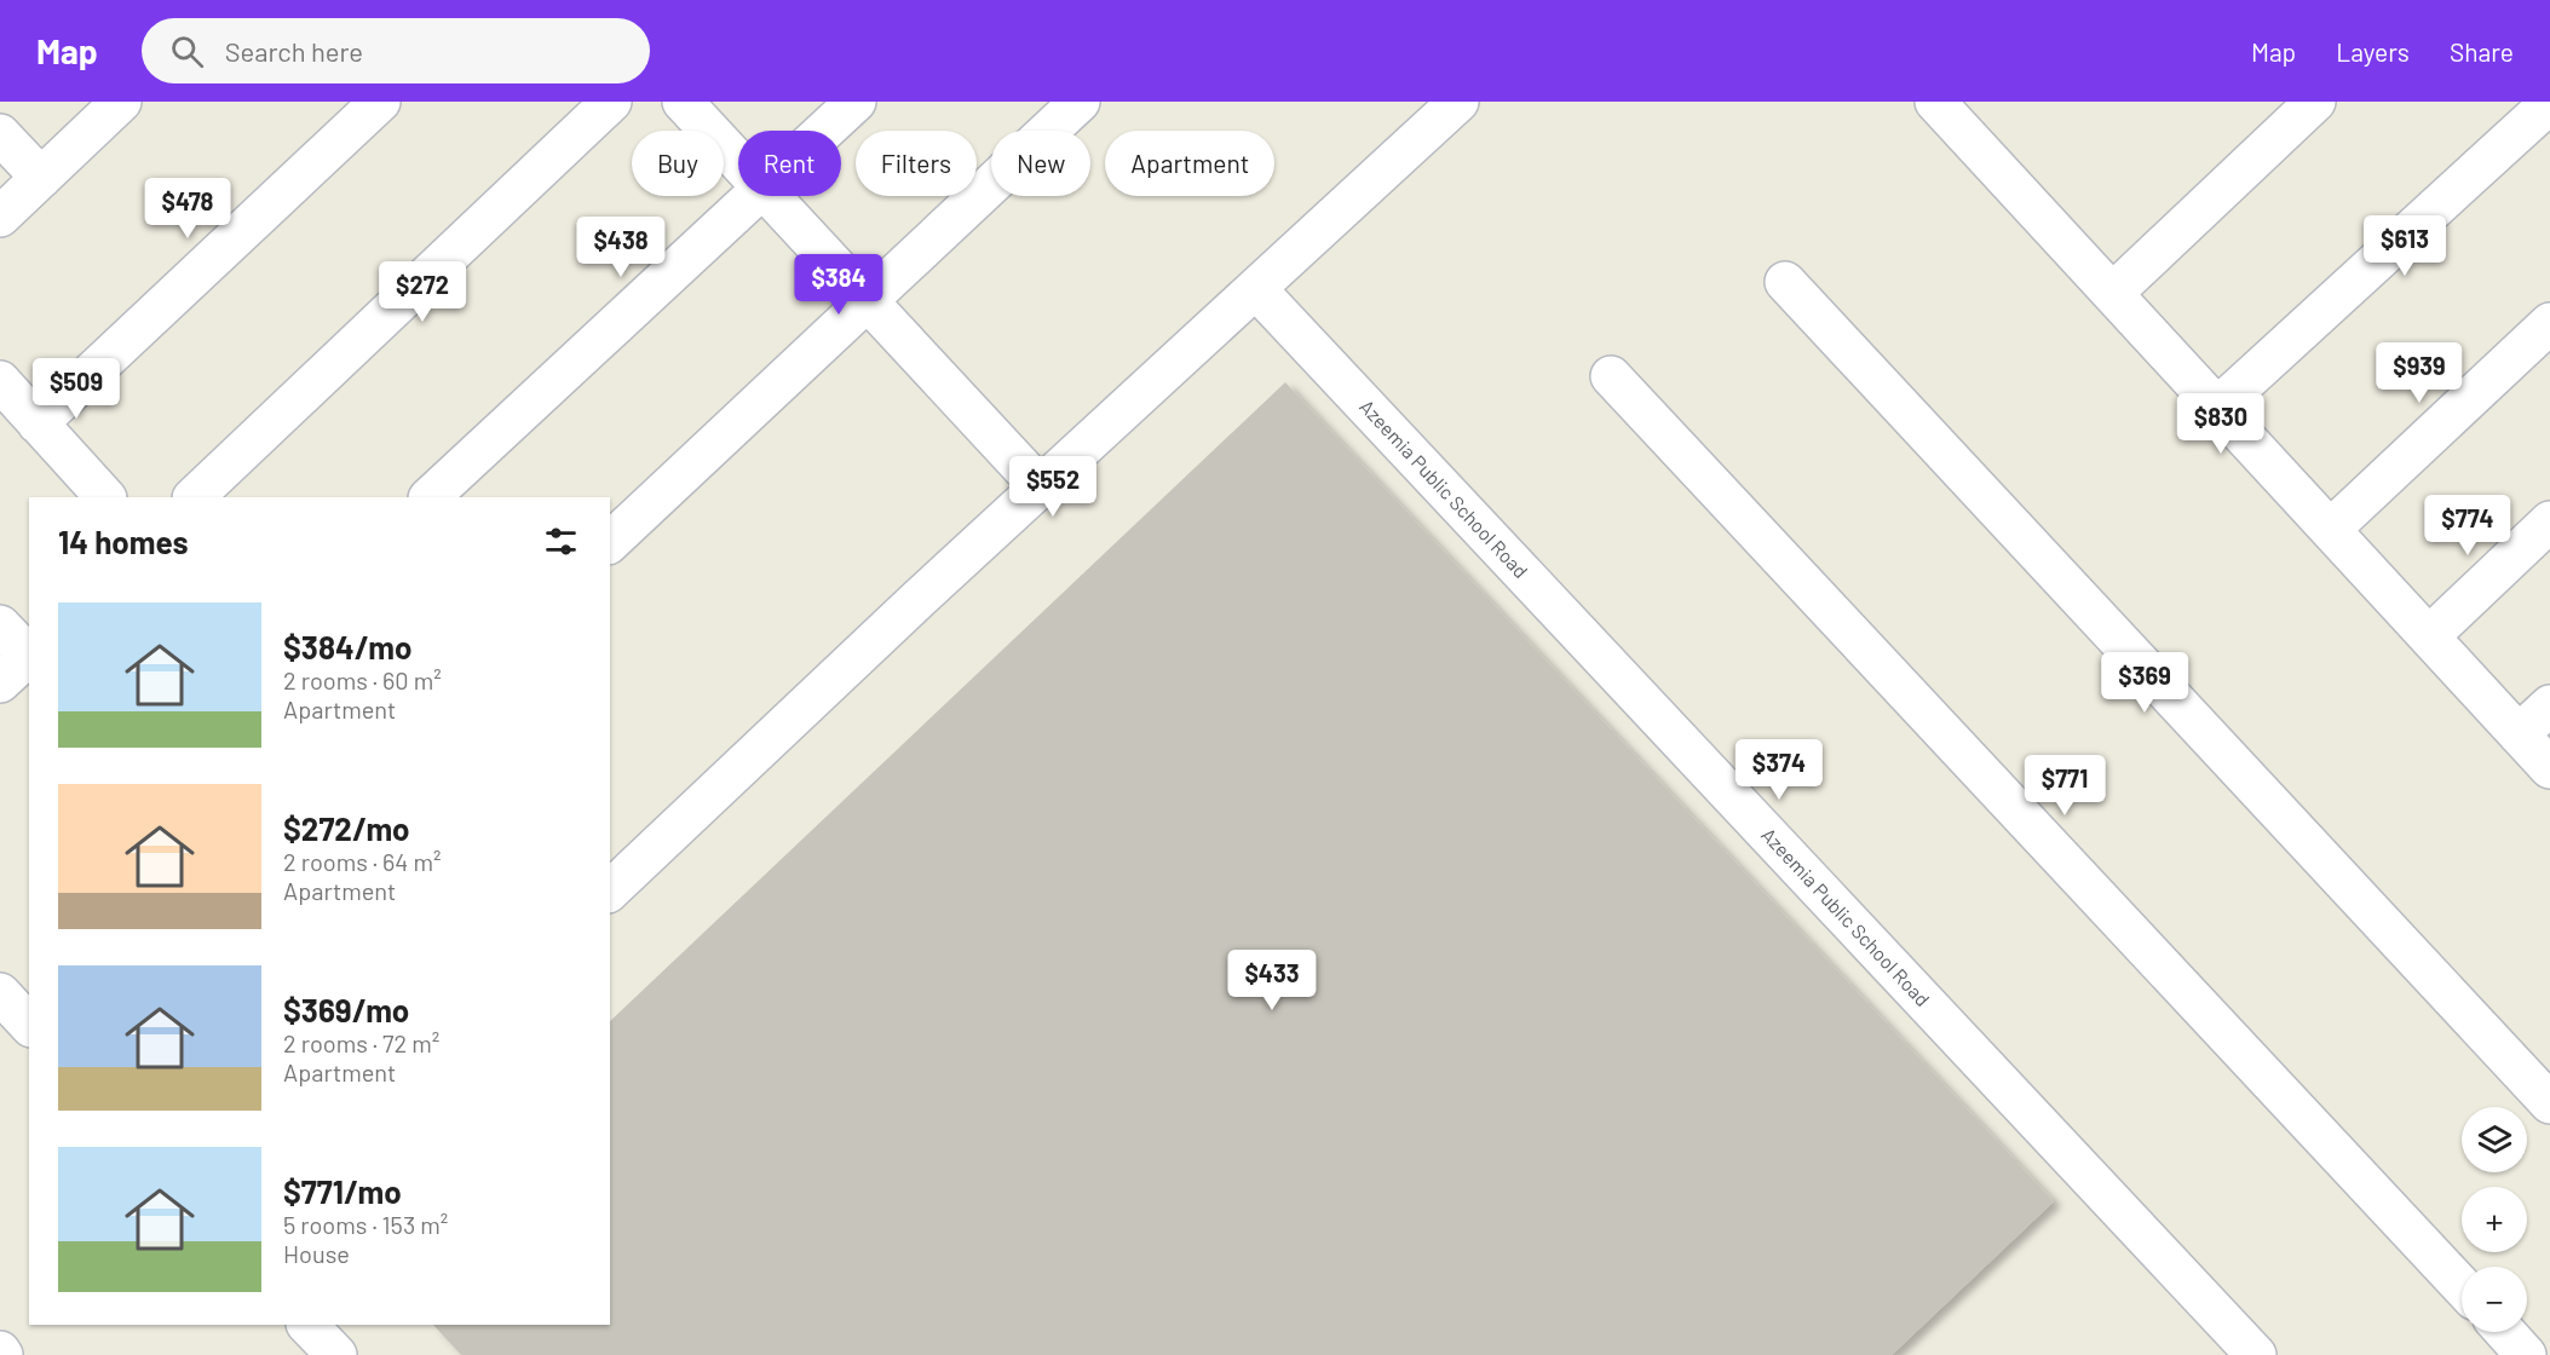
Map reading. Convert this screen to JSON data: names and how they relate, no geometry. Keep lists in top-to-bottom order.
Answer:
{
  "streets": {
    "street": ["Azeemia Public School Road"]
  },
  "page": {
    "header": "Map",
    "search": "Search here",
    "nav": ["Map", "Layers", "Share"],
    "chip": [
      "Buy",
      "Rent",
      "Filters",
      "New",
      "Apartment"
    ],
    "price": [
      "$478",
      "$613",
      "$438",
      "$384",
      "$272",
      "$939",
      "$509",
      "$830",
      "$552",
      "$774",
      "$369",
      "$374",
      "$771",
      "$433"
    ],
    "heading": "14 homes",
    "list": [
      {
        "name": "$384/mo",
        "note": "2 rooms · 60 m² · Apartment"
      },
      {
        "name": "$272/mo",
        "note": "2 rooms · 64 m² · Apartment"
      },
      {
        "name": "$369/mo",
        "note": "2 rooms · 72 m² · Apartment"
      },
      {
        "name": "$771/mo",
        "note": "5 rooms · 153 m² · House"
      }
    ],
    "map_buttons": ["+", "−"]
  }
}
